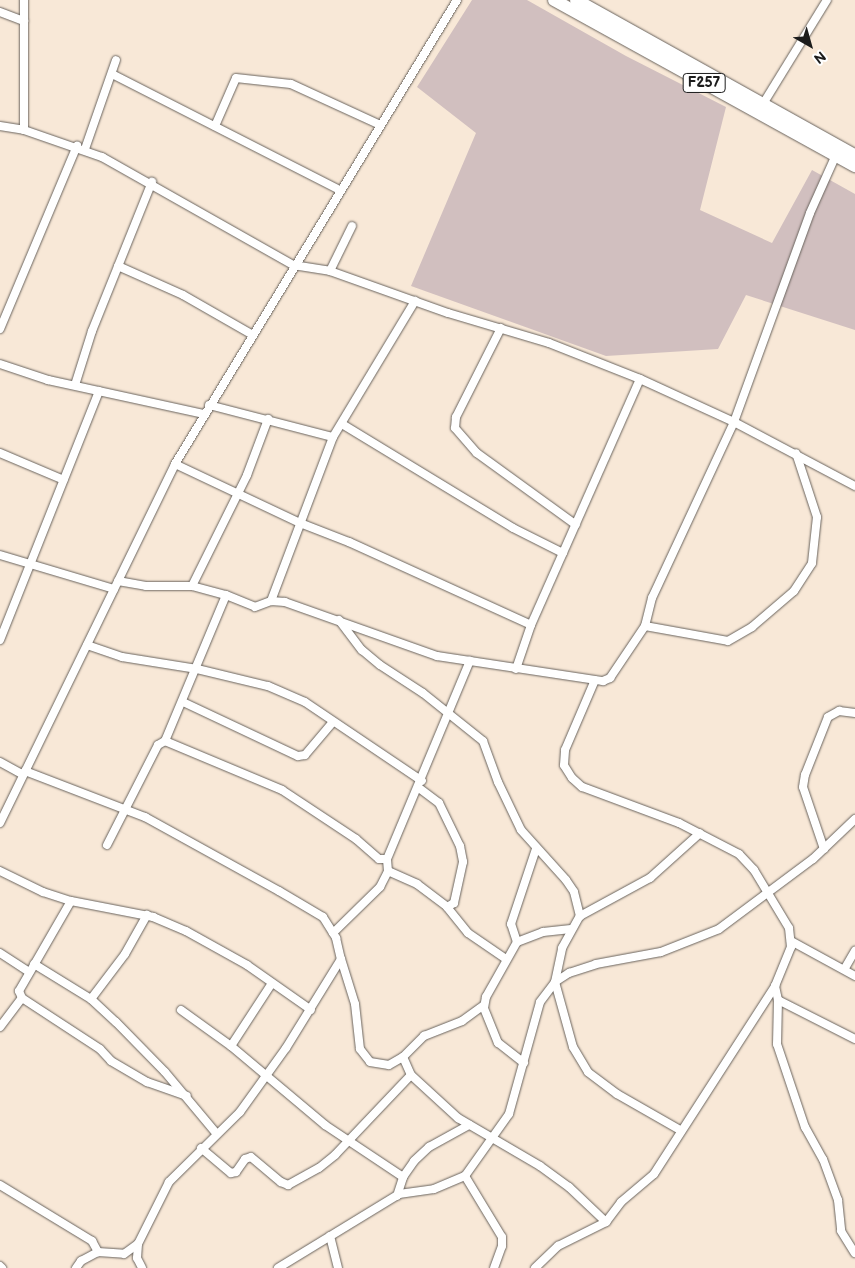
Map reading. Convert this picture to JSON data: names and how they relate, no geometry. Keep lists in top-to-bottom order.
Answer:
{
  "streets": {
    "main road": ["F257"]
  },
  "north": "bottom right"
}
